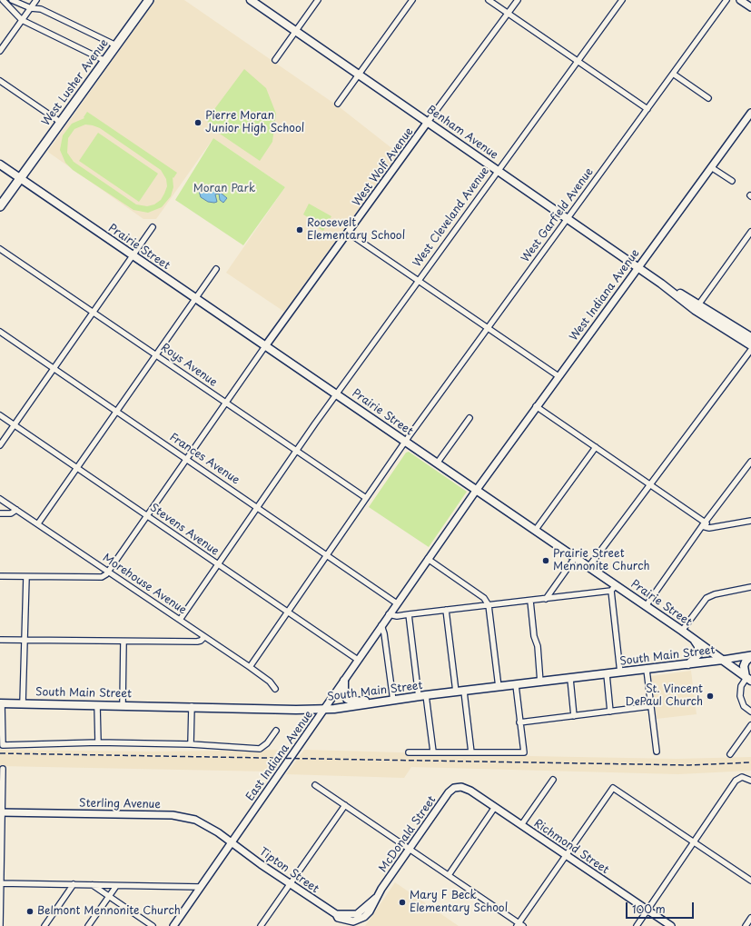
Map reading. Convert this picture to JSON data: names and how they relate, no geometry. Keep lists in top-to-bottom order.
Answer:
{
  "streets": {
    "main road": [
      "West Lusher Avenue",
      "Benham Avenue",
      "Prairie Street",
      "South Main Street"
    ],
    "street": [
      "West Wolf Avenue",
      "West Garfield Avenue",
      "West Cleveland Avenue",
      "West Indiana Avenue",
      "Roys Avenue",
      "Frances Avenue",
      "Stevens Avenue",
      "Morehouse Avenue",
      "East Indiana Avenue",
      "Sterling Avenue",
      "McDonald Street",
      "Richmond Street",
      "Tipton Street"
    ]
  },
  "crossings": [
    ["West Lusher Avenue", "Prairie Street"],
    ["Benham Avenue", "West Wolf Avenue"],
    ["Benham Avenue", "West Garfield Avenue"],
    ["Benham Avenue", "West Cleveland Avenue"],
    ["Benham Avenue", "West Indiana Avenue"],
    ["West Wolf Avenue", "Prairie Street"],
    ["West Garfield Avenue", "Prairie Street"],
    ["West Garfield Avenue", "Roys Avenue"],
    ["West Garfield Avenue", "Frances Avenue"],
    ["West Garfield Avenue", "Stevens Avenue"],
    ["West Garfield Avenue", "Morehouse Avenue"],
    ["West Cleveland Avenue", "Prairie Street"],
    ["West Cleveland Avenue", "Roys Avenue"],
    ["West Cleveland Avenue", "Frances Avenue"],
    ["West Cleveland Avenue", "Stevens Avenue"],
    ["West Cleveland Avenue", "Morehouse Avenue"],
    ["Prairie Street", "West Indiana Avenue"],
    ["Prairie Street", "South Main Street"],
    ["Prairie Street", "East Indiana Avenue"],
    ["West Indiana Avenue", "East Indiana Avenue"],
    ["Frances Avenue", "East Indiana Avenue"],
    ["Stevens Avenue", "East Indiana Avenue"],
    ["South Main Street", "East Indiana Avenue"],
    ["East Indiana Avenue", "Sterling Avenue"],
    ["East Indiana Avenue", "Tipton Street"],
    ["Sterling Avenue", "Tipton Street"],
    ["McDonald Street", "Richmond Street"],
    ["McDonald Street", "Tipton Street"]
  ],
  "parks": ["Moran Park"],
  "places": [
    "Pierre Moran Junior High School",
    "Roosevelt Elementary School",
    "Prairie Street Mennonite Church",
    "St. Vincent DePaul Church",
    "Mary F Beck Elementary School",
    "Belmont Mennonite Church"
  ],
  "scale_bar": "100 m"
}
